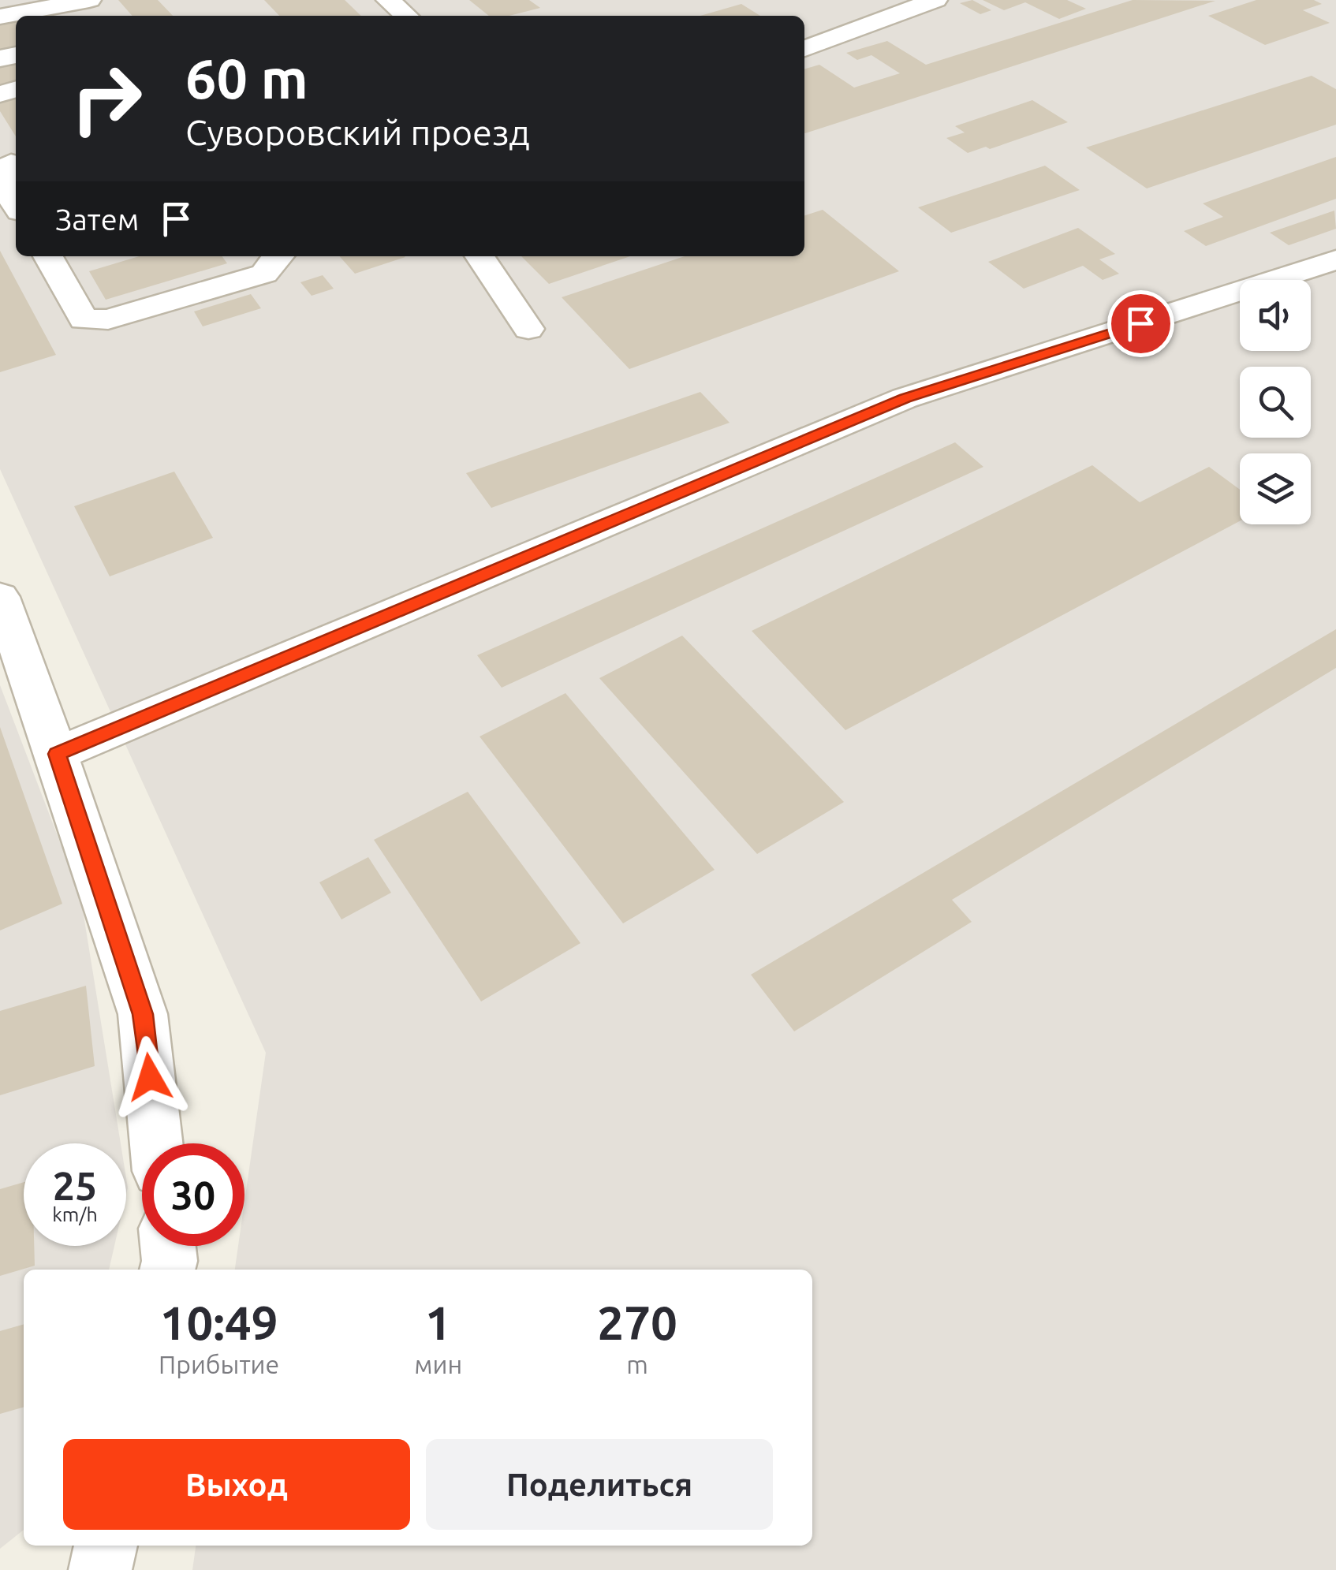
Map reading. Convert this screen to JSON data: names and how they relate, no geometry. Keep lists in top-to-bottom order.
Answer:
{
  "page": {
    "turn": ["60 m", "Суворовский проезд"],
    "then": "Затем",
    "speed": "25 km/h",
    "limit": "30",
    "eta": [
      "10:49",
      "Прибытие",
      "1",
      "мин",
      "270",
      "m"
    ],
    "buttons": ["Выход", "Поделиться"]
  }
}
